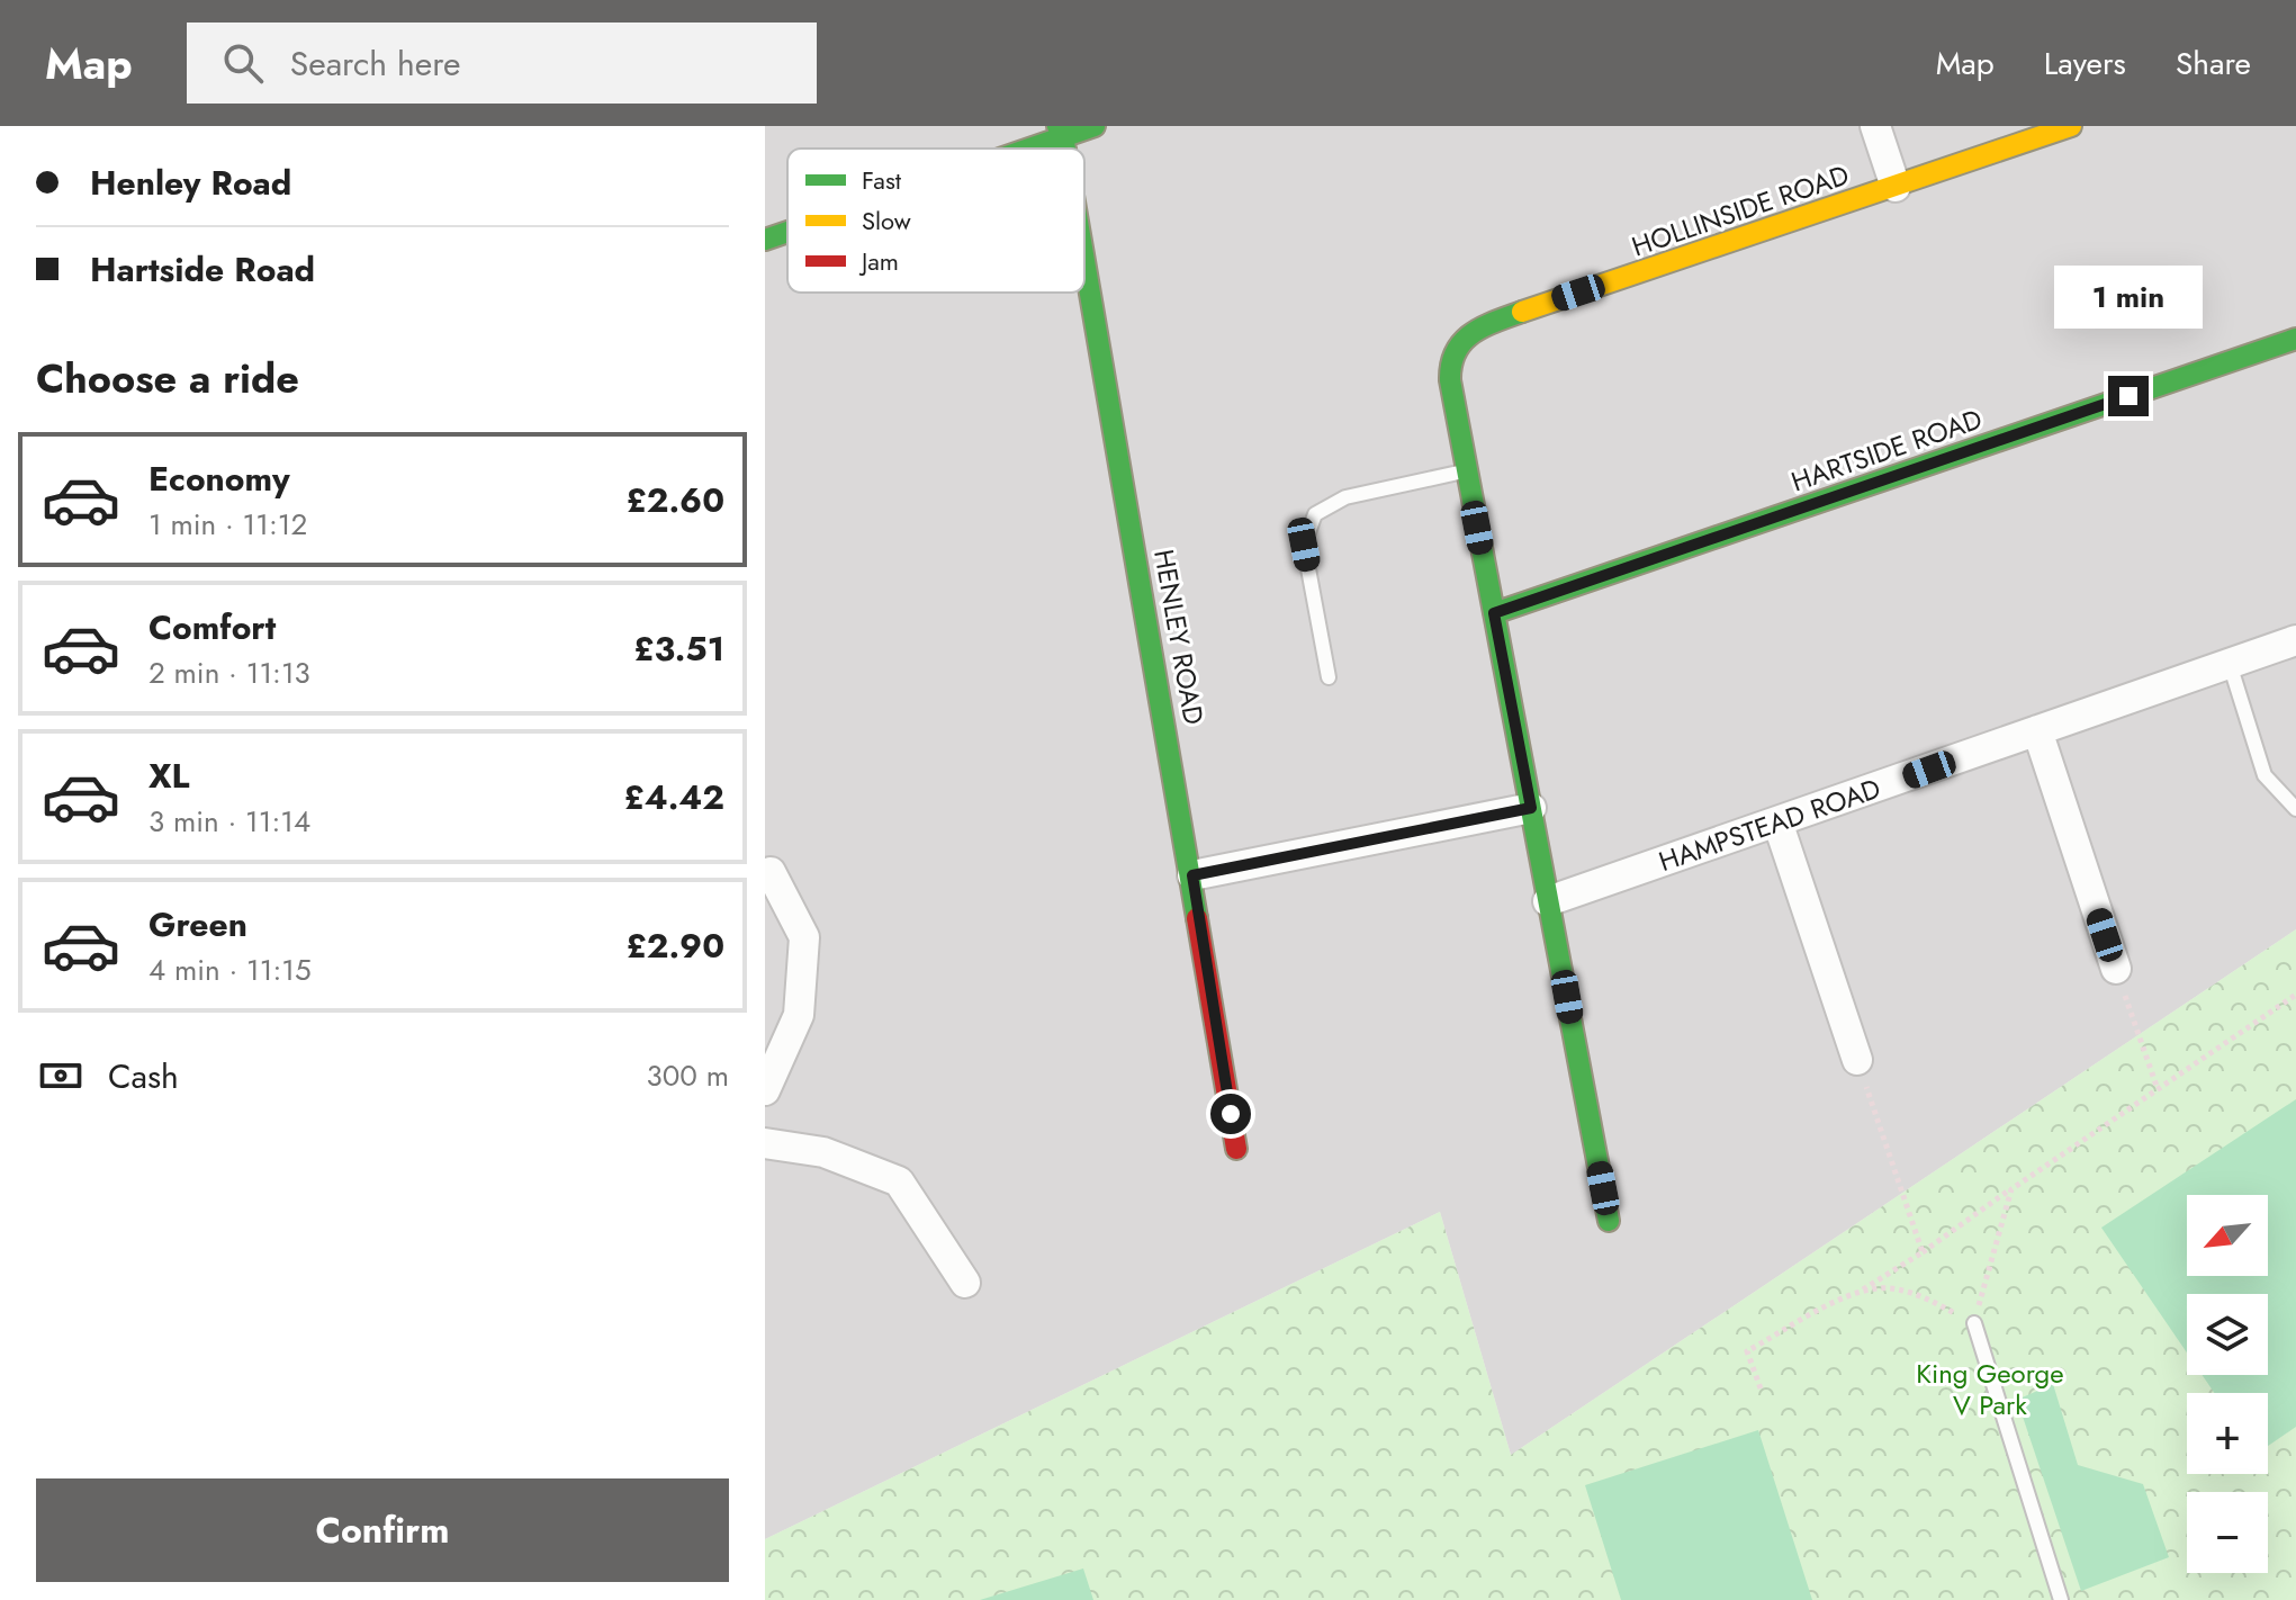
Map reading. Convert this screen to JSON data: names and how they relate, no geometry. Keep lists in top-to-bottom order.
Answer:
{
  "streets": {
    "street": [
      "HOLLINSIDE ROAD",
      "HARTSIDE ROAD",
      "HENLEY ROAD",
      "HAMPSTEAD ROAD"
    ]
  },
  "crossings": [
    ["HOLLINSIDE ROAD", "HARTSIDE ROAD"],
    ["HOLLINSIDE ROAD", "HAMPSTEAD ROAD"]
  ],
  "parks": ["King George V Park"],
  "legend": ["Fast", "Slow", "Jam"],
  "north": "bottom left",
  "page": {
    "header": "Map",
    "search": "Search here",
    "nav": ["Map", "Layers", "Share"],
    "banner": ["Henley Road", "Hartside Road"],
    "bubble": "1 min",
    "heading": "Choose a ride",
    "list": [
      {
        "name": "Economy",
        "note": "1 min · 11:12",
        "value": "£2.60"
      },
      {
        "name": "Comfort",
        "note": "2 min · 11:13",
        "value": "£3.51"
      },
      {
        "name": "XL",
        "note": "3 min · 11:14",
        "value": "£4.42"
      },
      {
        "name": "Green",
        "note": "4 min · 11:15",
        "value": "£2.90"
      }
    ],
    "pay": ["Cash", "300 m"],
    "map_buttons": ["+", "−"],
    "buttons": "Confirm"
  }
}
